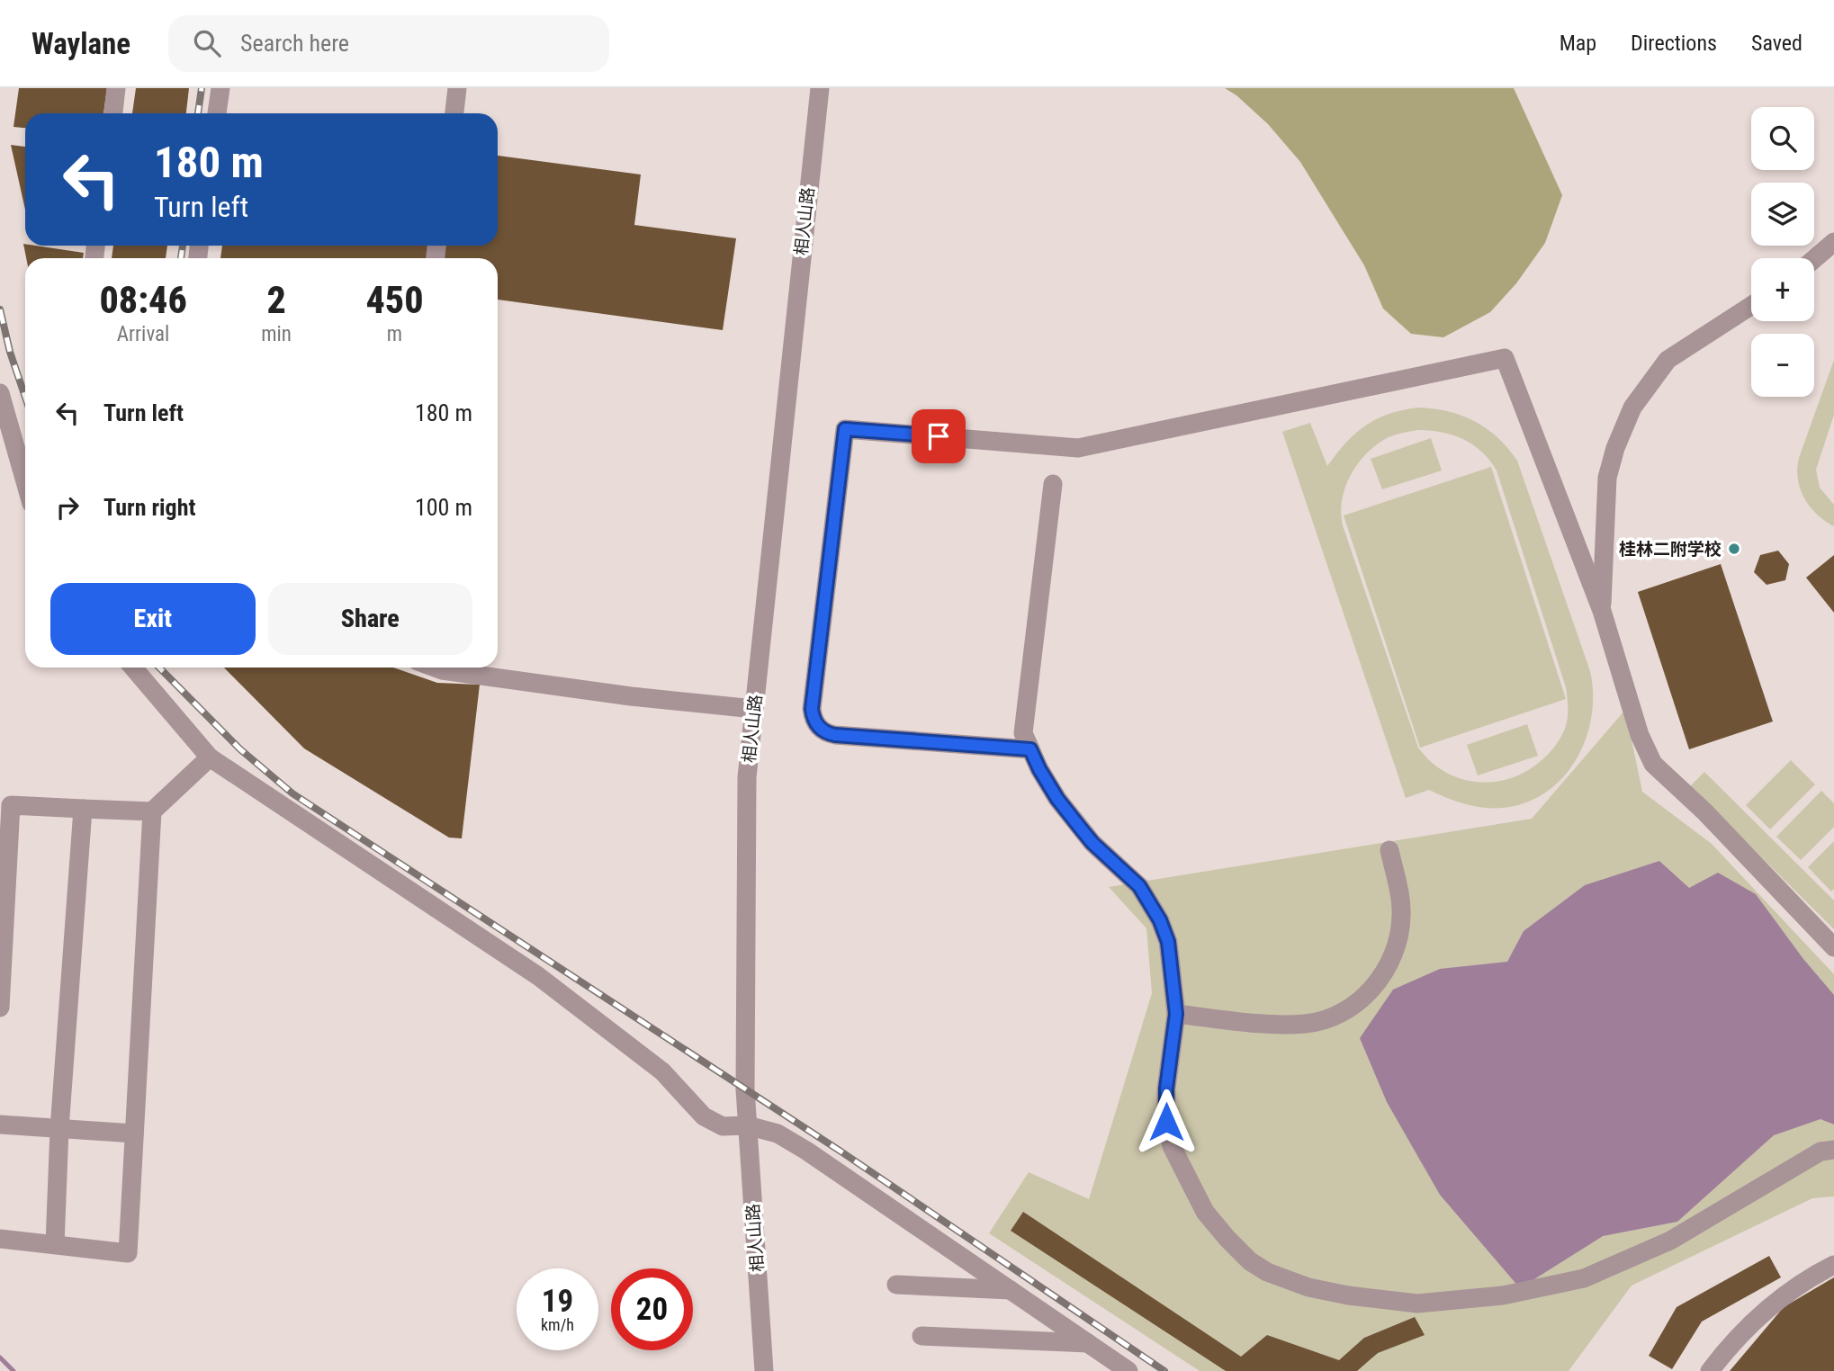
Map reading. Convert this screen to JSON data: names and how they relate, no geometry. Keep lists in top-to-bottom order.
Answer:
{
  "streets": {
    "street": ["相人山路"]
  },
  "places": ["桂林二附学校"],
  "page": {
    "header": "Waylane",
    "search": "Search here",
    "nav": ["Map", "Directions", "Saved"],
    "map_buttons": ["+", "−"],
    "turn": ["180 m", "Turn left"],
    "eta": [
      "08:46",
      "Arrival",
      "2",
      "min",
      "450",
      "m"
    ],
    "list": [
      {
        "name": "Turn left",
        "value": "180 m"
      },
      {
        "name": "Turn right",
        "value": "100 m"
      }
    ],
    "buttons": ["Exit", "Share"],
    "speed": "19 km/h",
    "limit": "20"
  }
}
